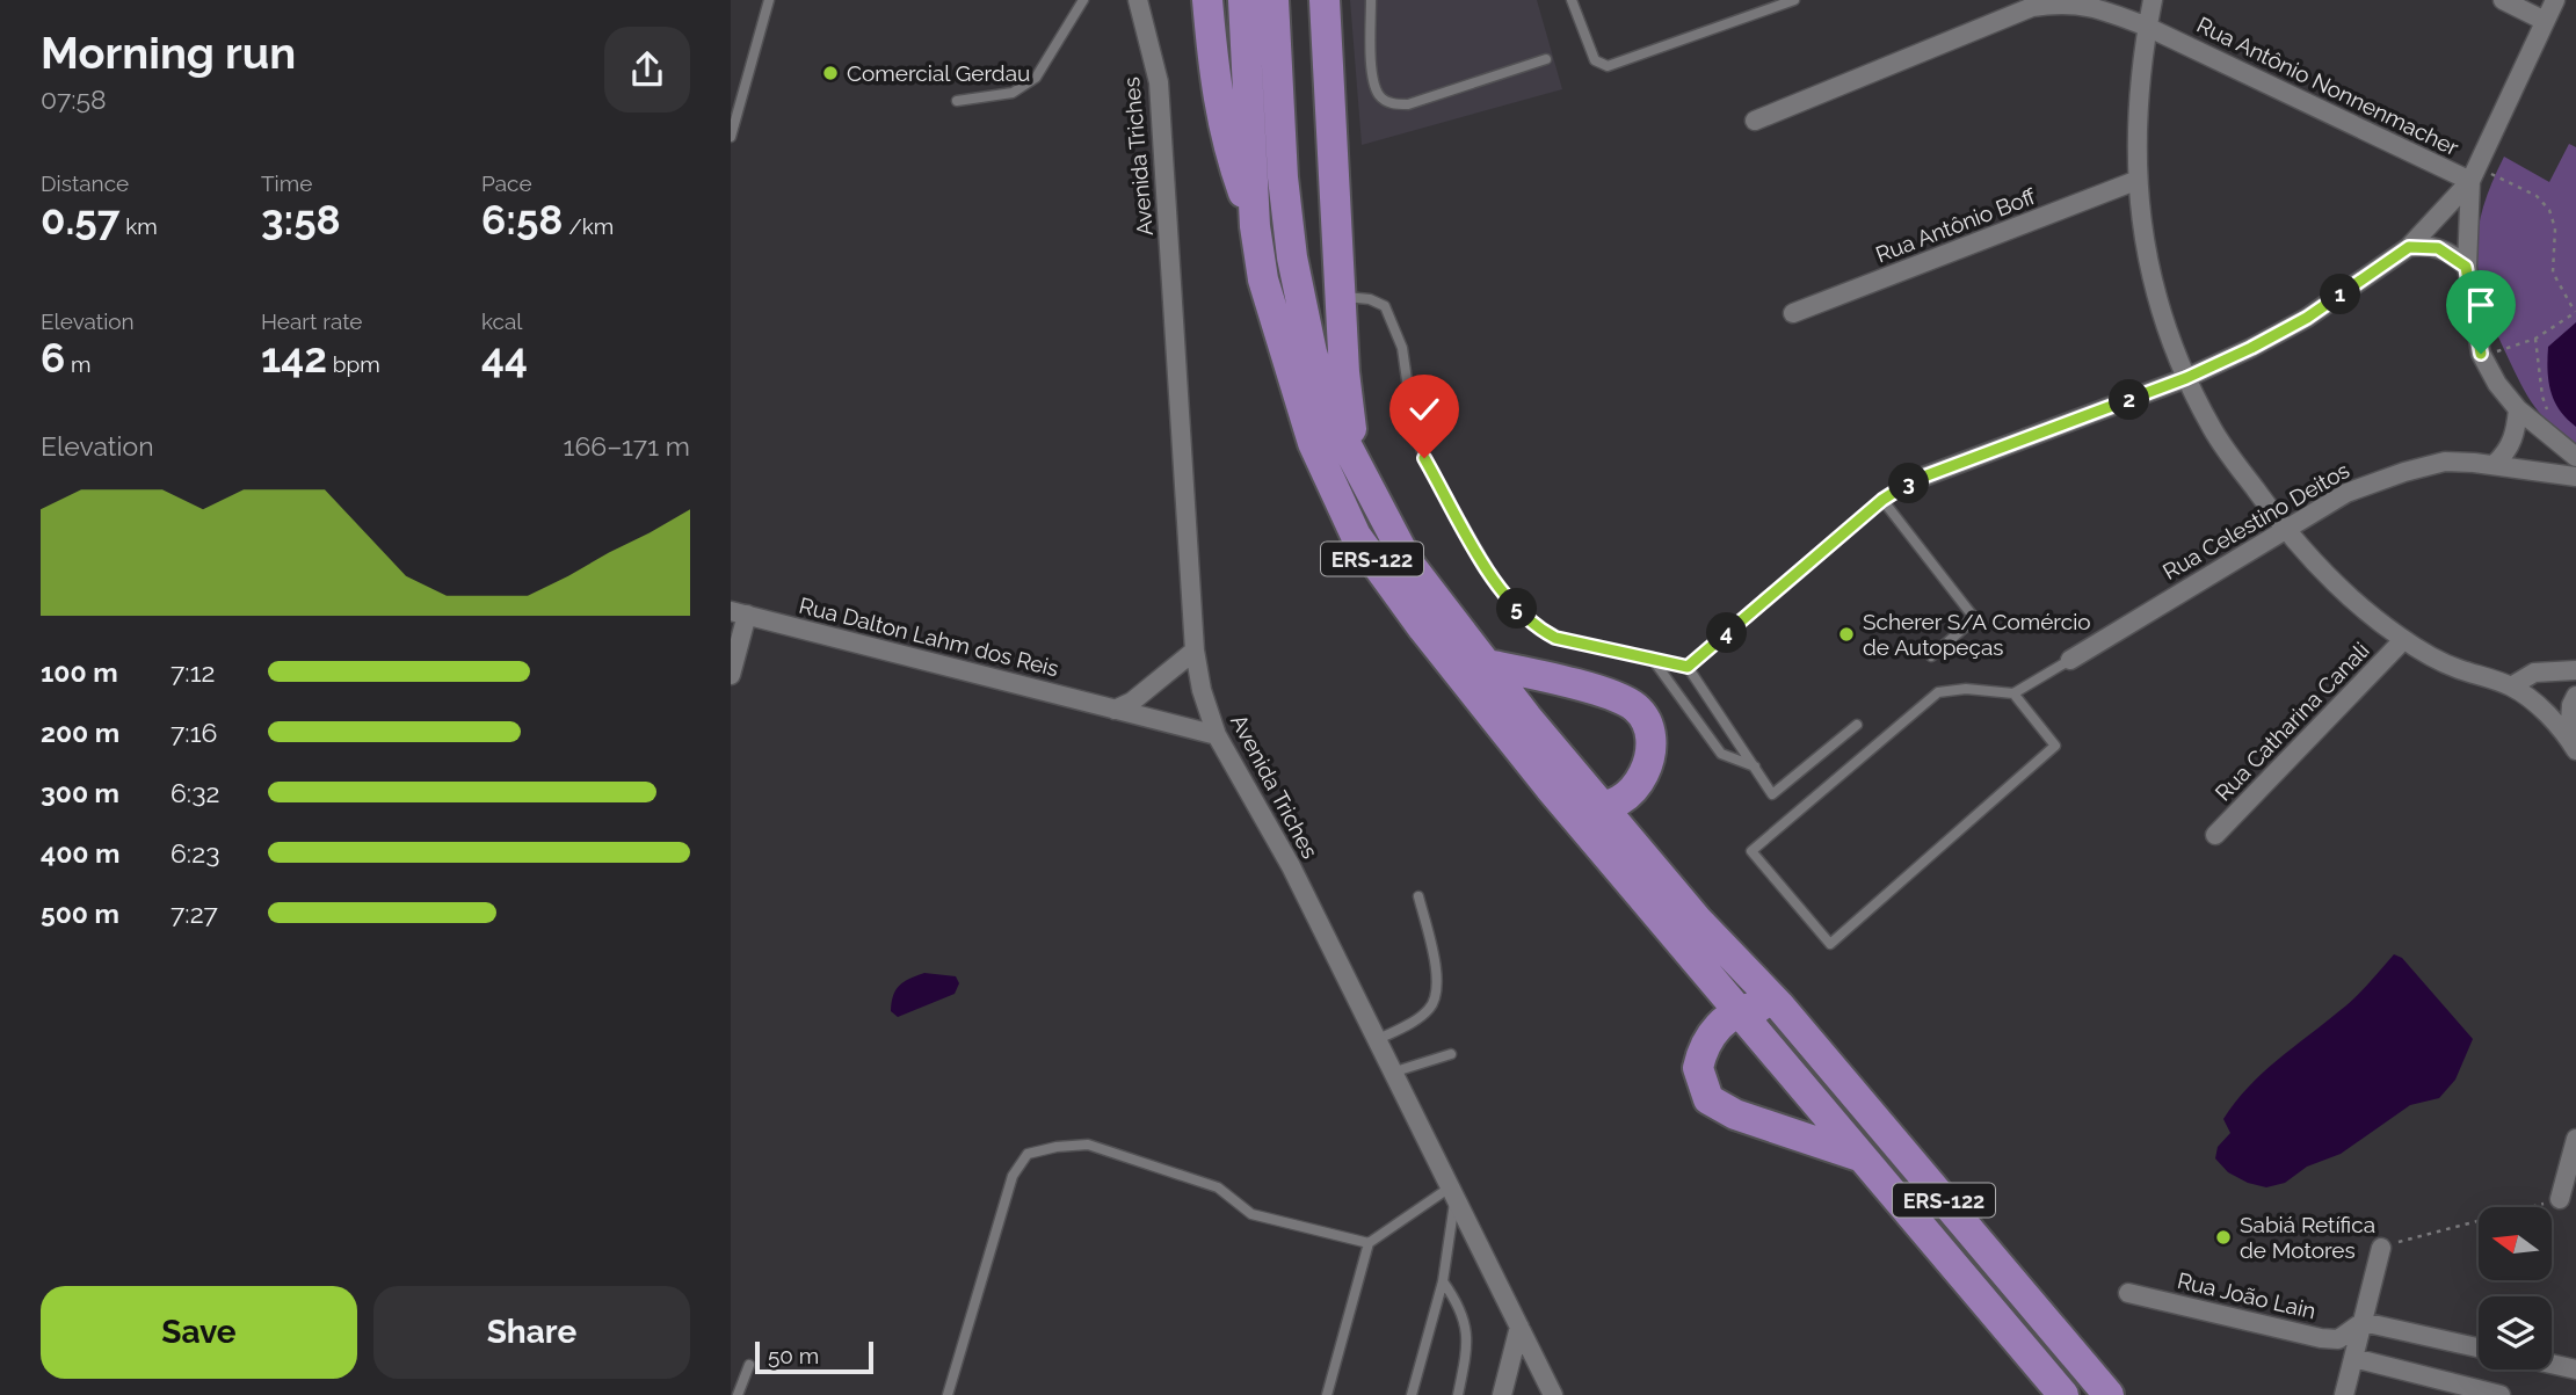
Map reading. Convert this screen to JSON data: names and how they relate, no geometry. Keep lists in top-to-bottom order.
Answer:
{
  "streets": {
    "highway": ["ERS-122"],
    "street": [
      "Rua Antônio Nonnenmacher",
      "Avenida Triches",
      "Rua Antônio Boff",
      "Rua Celestino Deitos",
      "Rua Dalton Lahm dos Reis",
      "Rua Catharina Canali",
      "Rua João Lain"
    ]
  },
  "crossings": [
    ["Avenida Triches", "Rua Dalton Lahm dos Reis"]
  ],
  "places": ["Comercial Gerdau", "Scherer S/A Comércio de Autopeças", "Sabiá Retífica de Motores"],
  "scale_bar": "50 m",
  "north": "left",
  "page": {
    "heading": ["Morning run", "07:58"],
    "stats": [
      ["Distance", "0.57 km"],
      ["Time", "3:58"],
      ["Pace", "6:58 /km"],
      ["Elevation", "6 m"],
      ["Heart rate", "142 bpm"],
      ["kcal", "44"]
    ],
    "pins": [
      "1",
      "2",
      "3",
      "5",
      "4"
    ],
    "chart": ["Elevation", "166–171 m"],
    "list": [
      {
        "name": "100 m",
        "note": "7:12"
      },
      {
        "name": "200 m",
        "note": "7:16"
      },
      {
        "name": "300 m",
        "note": "6:32"
      },
      {
        "name": "400 m",
        "note": "6:23"
      },
      {
        "name": "500 m",
        "note": "7:27"
      }
    ],
    "buttons": ["Save", "Share"],
    "scale": "50 m"
  }
}
